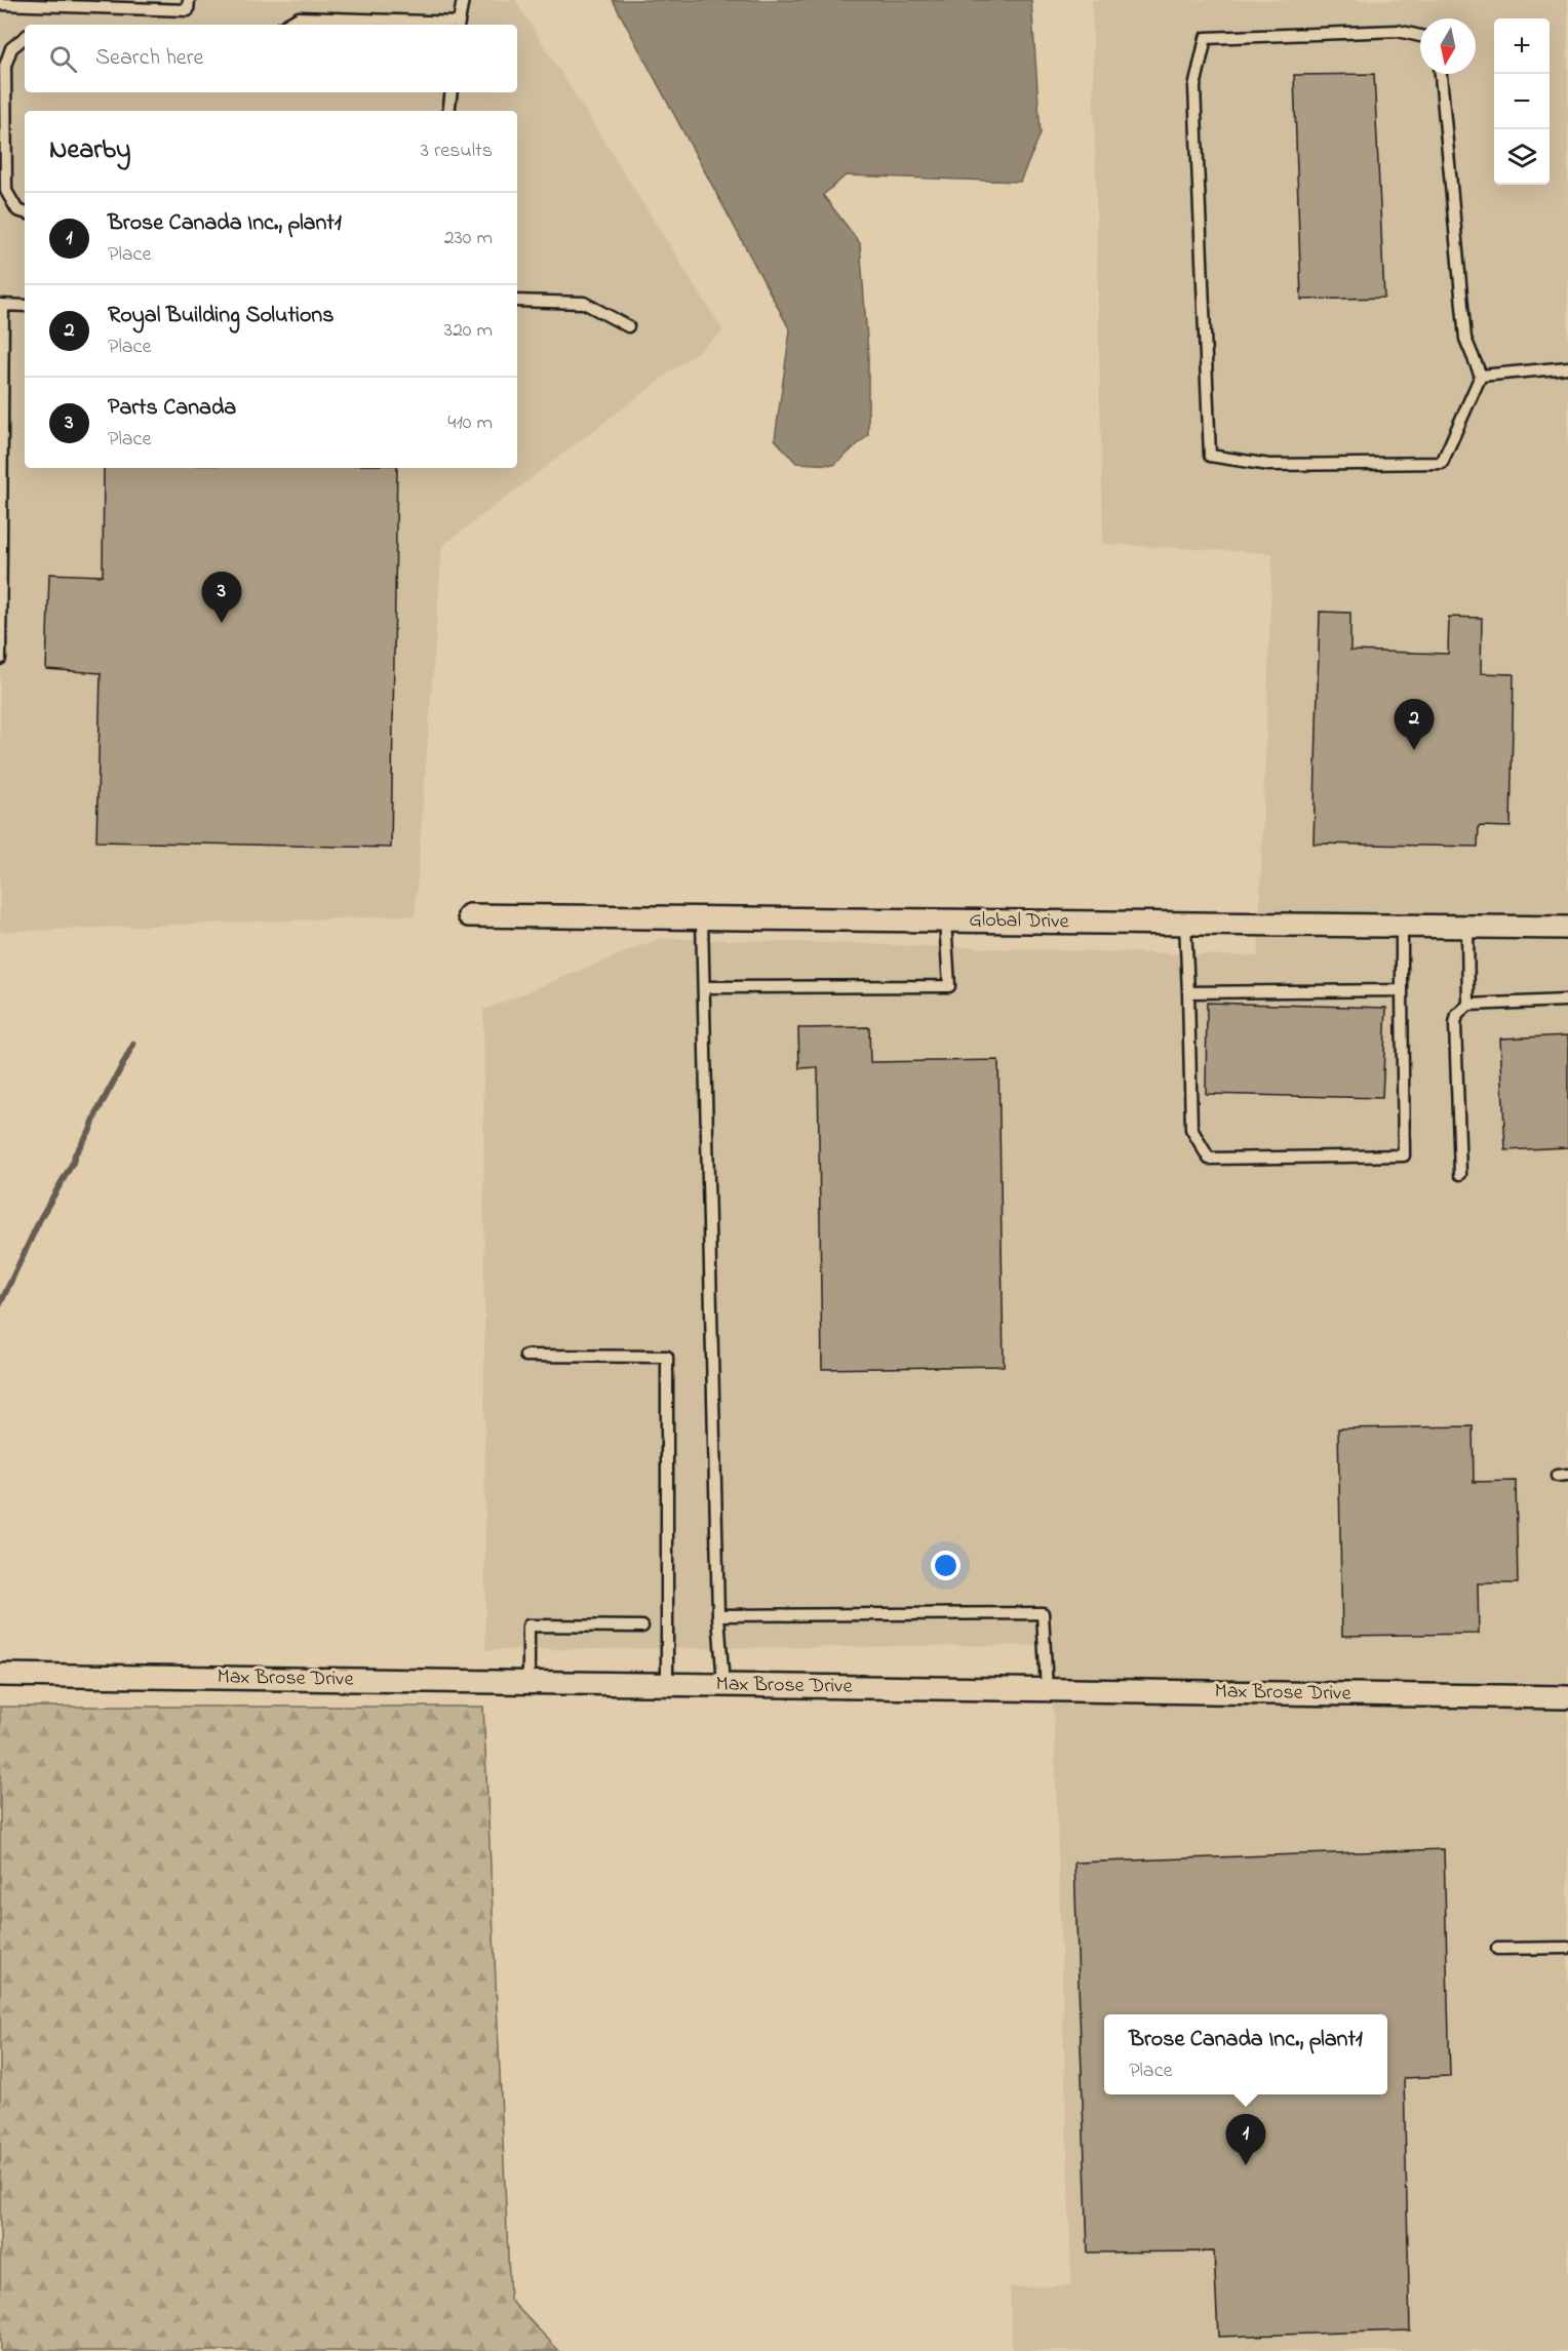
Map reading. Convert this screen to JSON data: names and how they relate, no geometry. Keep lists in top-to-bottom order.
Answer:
{
  "streets": {
    "street": ["Global Drive", "Max Brose Drive"]
  },
  "north": "bottom",
  "page": {
    "map_buttons": ["+", "−"],
    "search": "Search here",
    "heading": ["Nearby", "3 results"],
    "list": [
      {
        "mark": "1",
        "name": "Brose Canada Inc., plant1",
        "note": "Place",
        "value": "230 m"
      },
      {
        "mark": "2",
        "name": "Royal Building Solutions",
        "note": "Place",
        "value": "320 m"
      },
      {
        "mark": "3",
        "name": "Parts Canada",
        "note": "Place",
        "value": "410 m"
      }
    ],
    "pins": ["3", "2", "1"],
    "popup": ["Brose Canada Inc., plant1", "Place"]
  }
}
